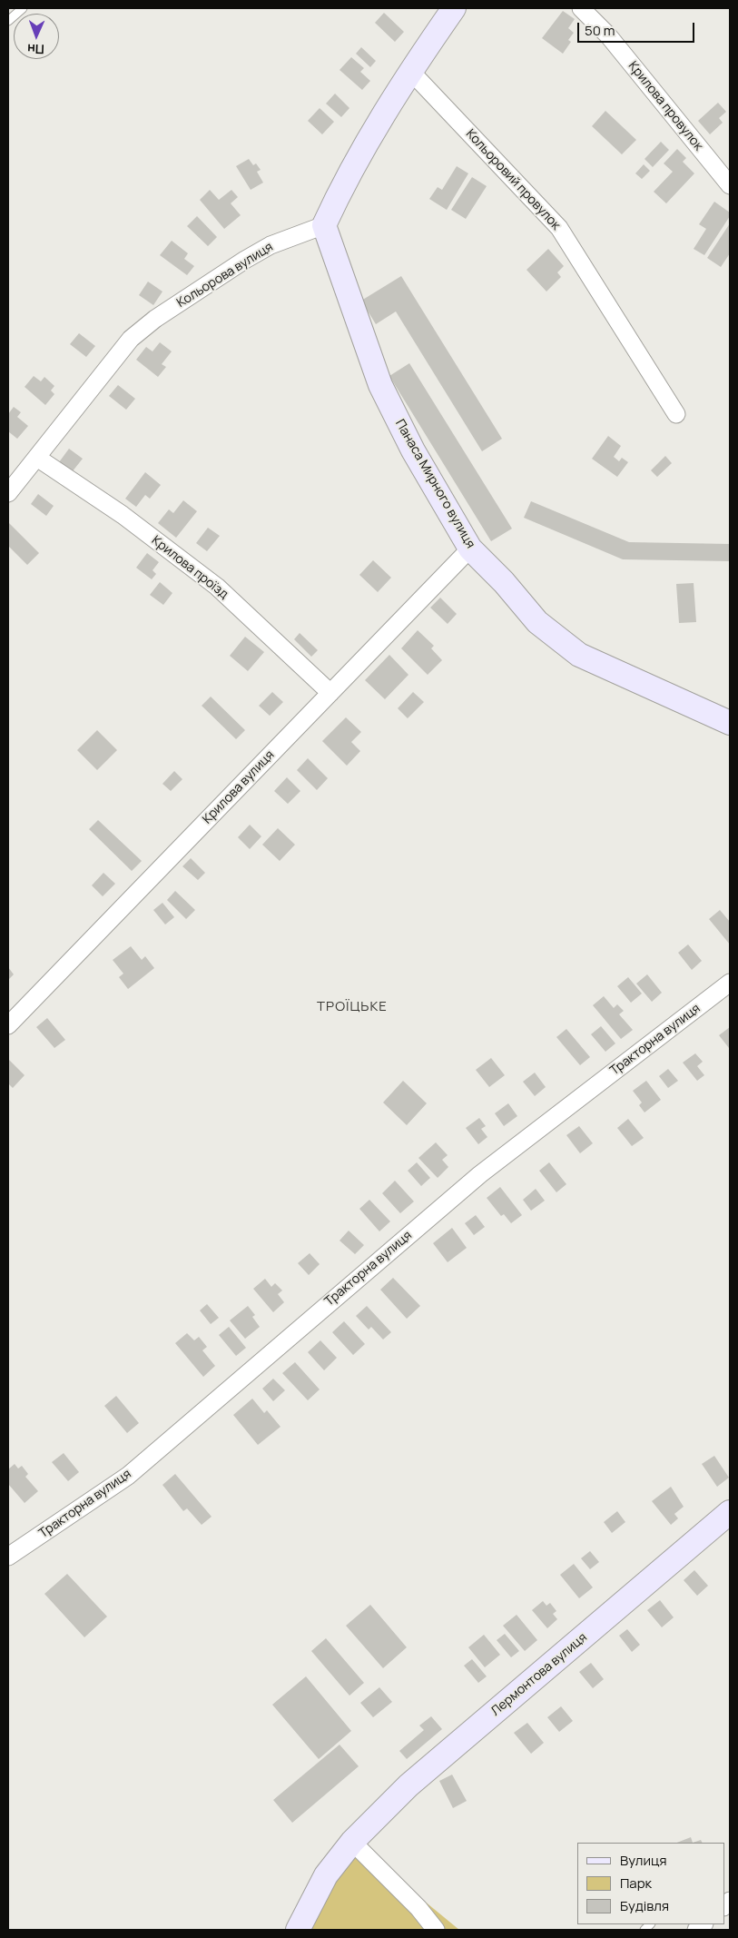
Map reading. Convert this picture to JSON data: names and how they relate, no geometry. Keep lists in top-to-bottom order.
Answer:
{
  "streets": {
    "street": [
      "Крилова провулок",
      "Кольоровий провулок",
      "Кольорова вулиця",
      "Панаса Мирного вулиця",
      "Крилова проїзд",
      "Крилова вулиця",
      "Тракторна вулиця",
      "Лермонтова вулиця"
    ]
  },
  "crossings": [
    ["Кольорова вулиця", "Панаса Мирного вулиця"],
    ["Кольорова вулиця", "Крилова проїзд"],
    ["Панаса Мирного вулиця", "Крилова вулиця"],
    ["Крилова проїзд", "Крилова вулиця"]
  ],
  "districts": ["ТРОЇЦЬКЕ"],
  "legend": ["Вулиця", "Парк", "Будівля"],
  "scale_bar": "50 m",
  "north": "bottom"
}
